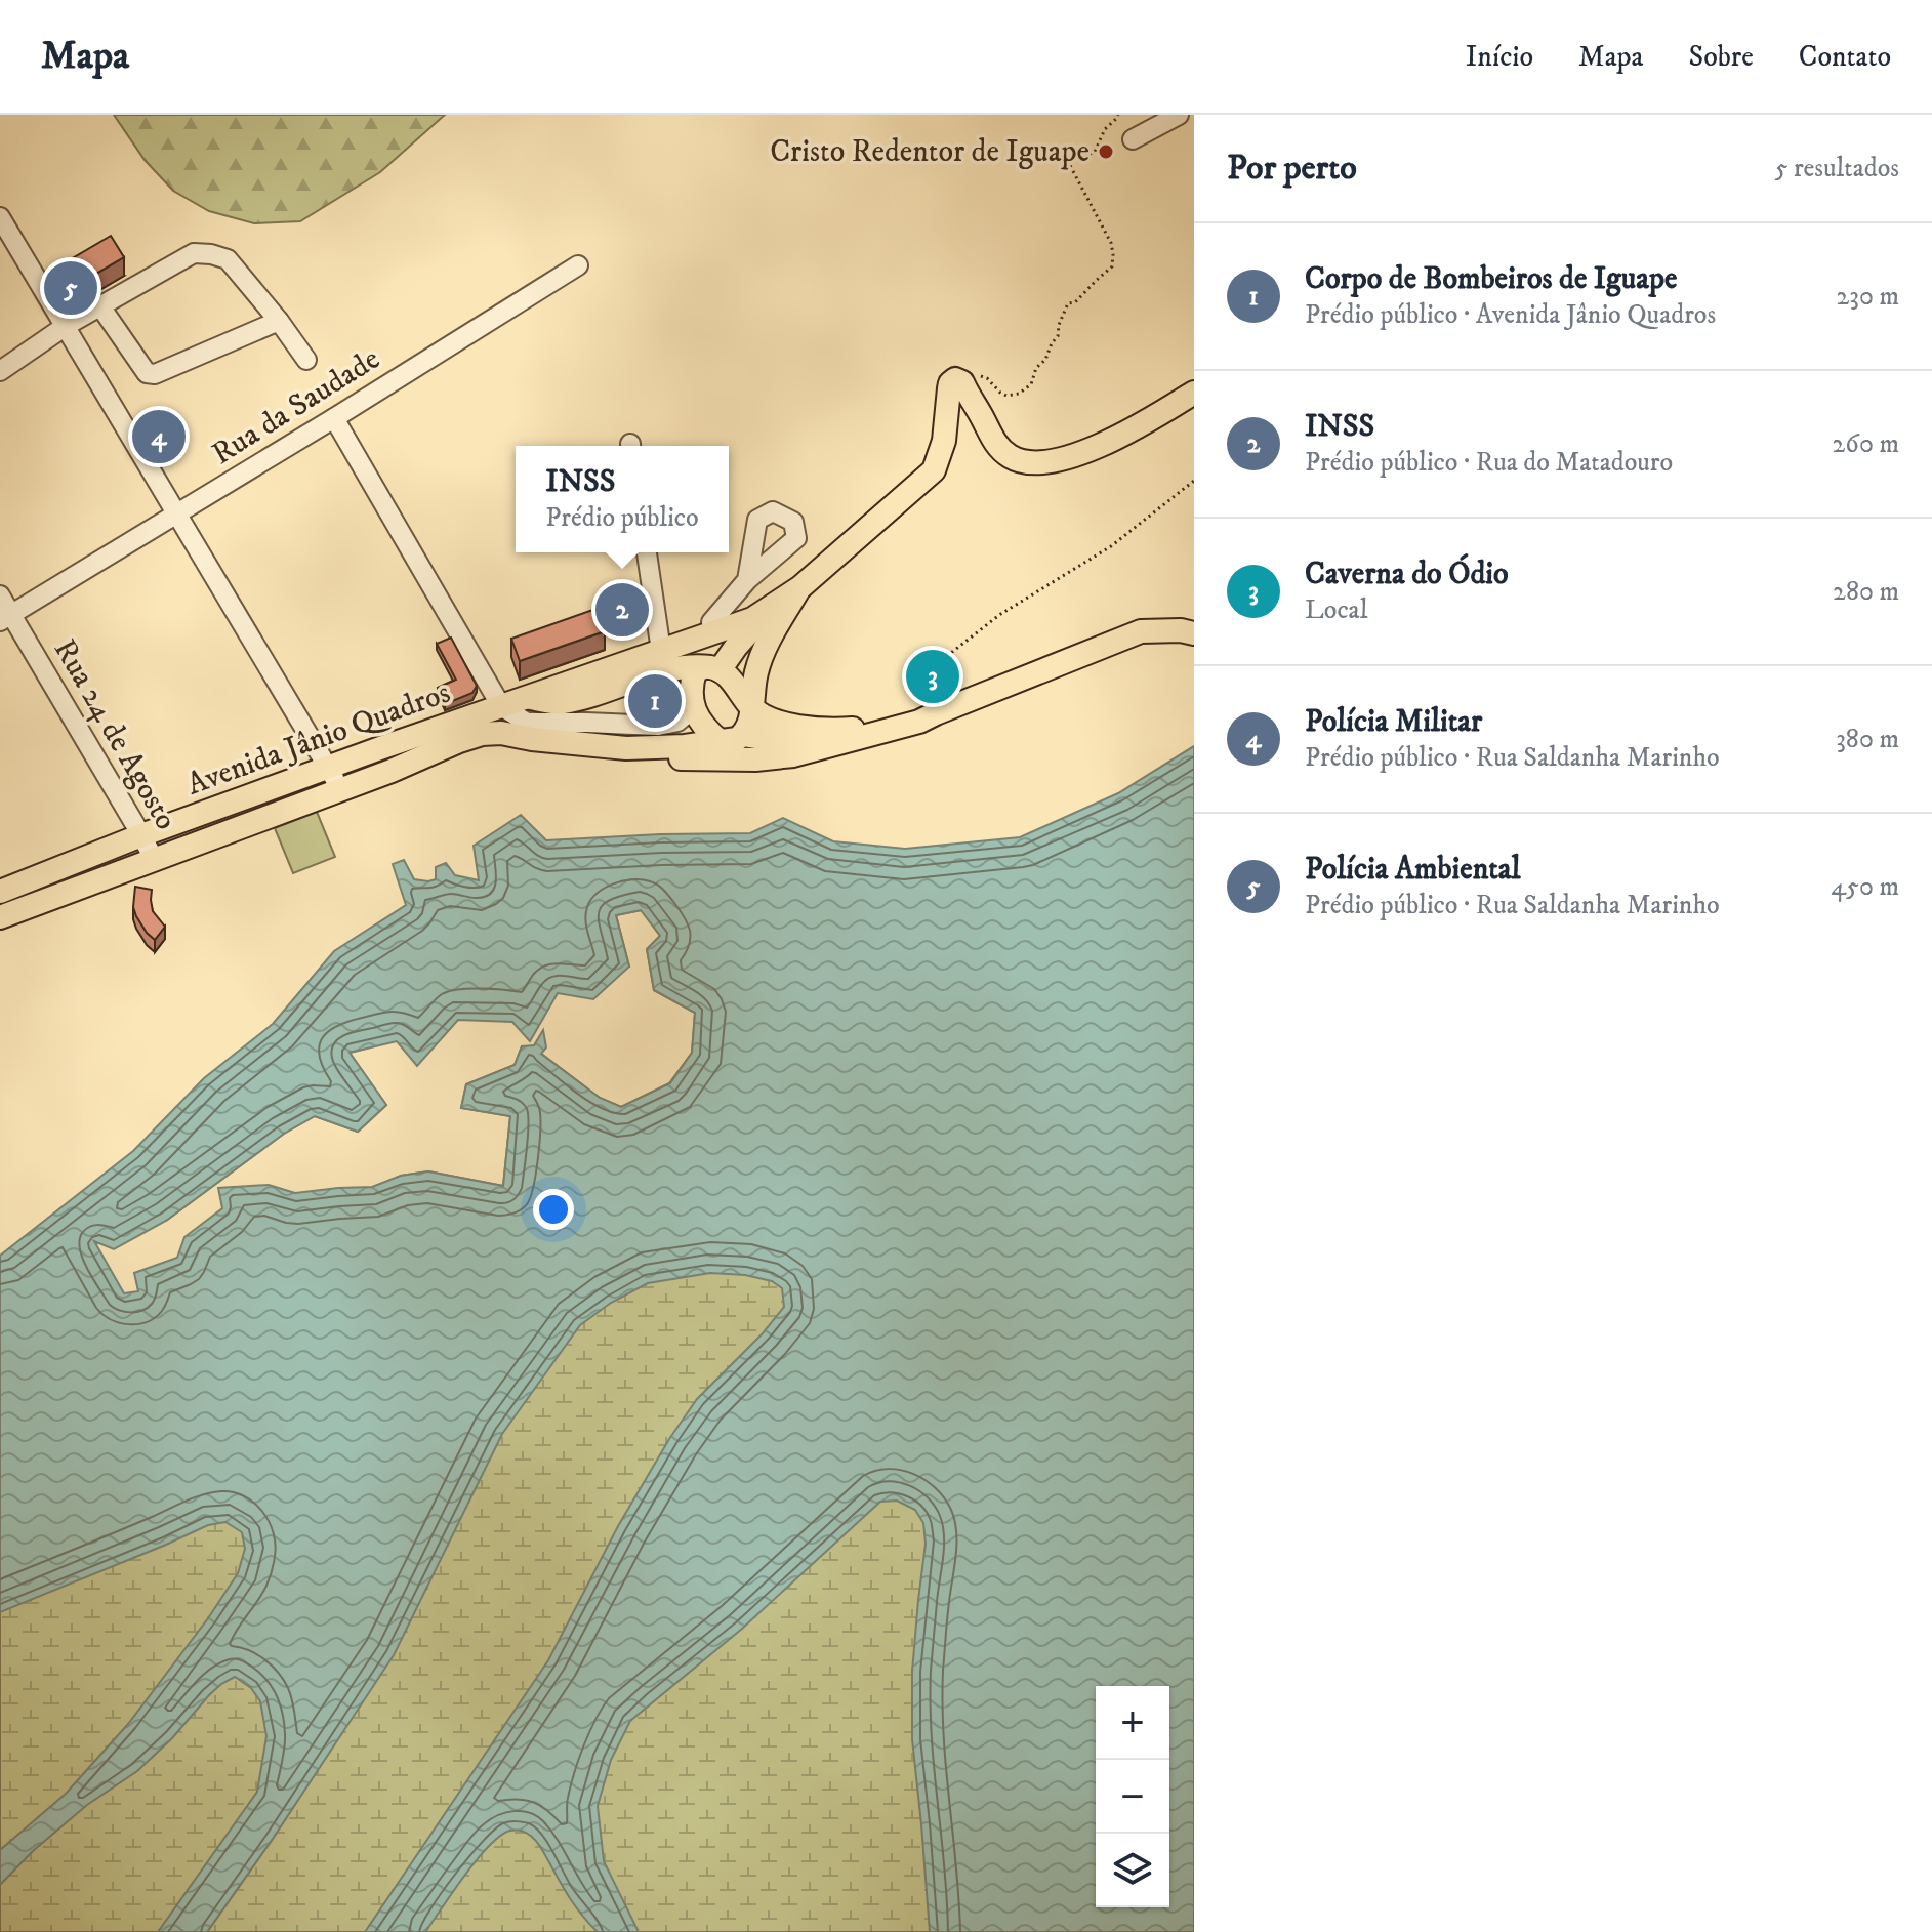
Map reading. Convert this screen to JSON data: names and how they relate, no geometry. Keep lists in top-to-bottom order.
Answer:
{
  "streets": {
    "main road": ["Avenida Jânio Quadros"],
    "street": ["Rua da Saudade", "Rua 24 de Agosto"]
  },
  "crossings": [
    ["Rua da Saudade", "Rua 24 de Agosto"],
    ["Rua 24 de Agosto", "Avenida Jânio Quadros"]
  ],
  "places": ["Cristo Redentor de Iguape"],
  "page": {
    "header": "Mapa",
    "nav": [
      "Início",
      "Mapa",
      "Sobre",
      "Contato"
    ],
    "heading": ["Por perto", "5 resultados"],
    "list": [
      {
        "mark": "1",
        "name": "Corpo de Bombeiros de Iguape",
        "note": "Prédio público · Avenida Jânio Quadros",
        "value": "230 m"
      },
      {
        "mark": "2",
        "name": "INSS",
        "note": "Prédio público · Rua do Matadouro",
        "value": "260 m"
      },
      {
        "mark": "3",
        "name": "Caverna do Ódio",
        "note": "Local",
        "value": "280 m"
      },
      {
        "mark": "4",
        "name": "Polícia Militar",
        "note": "Prédio público · Rua Saldanha Marinho",
        "value": "380 m"
      },
      {
        "mark": "5",
        "name": "Polícia Ambiental",
        "note": "Prédio público · Rua Saldanha Marinho",
        "value": "450 m"
      }
    ],
    "pins": [
      "5",
      "4",
      "2",
      "3",
      "1"
    ],
    "popup": ["INSS", "Prédio público"],
    "map_buttons": ["+", "−"]
  }
}
